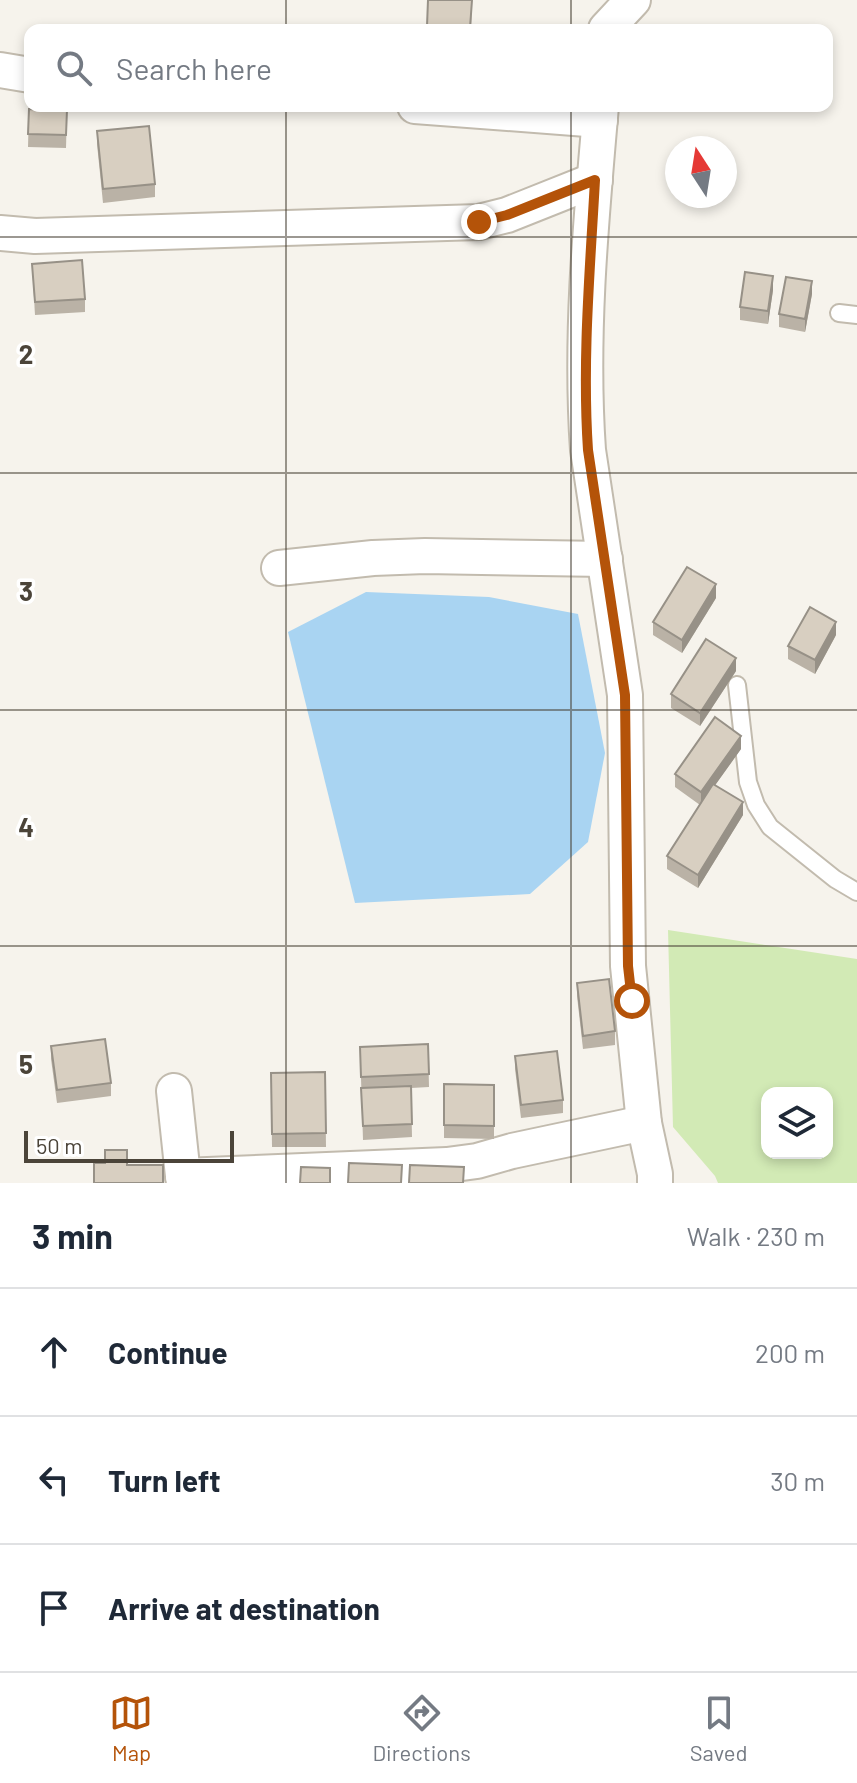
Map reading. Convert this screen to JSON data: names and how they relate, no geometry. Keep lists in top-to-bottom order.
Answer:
{
  "scale_bar": "50 m",
  "north": "top",
  "page": {
    "search": "Search here",
    "scale": "50 m",
    "heading": ["3 min", "Walk · 230 m"],
    "list": [
      ["Continue", "200 m"],
      ["Turn left", "30 m"],
      "Arrive at destination"
    ],
    "nav": ["Map", "Directions", "Saved"]
  },
  "grid": {
    "rows": [
      "2",
      "3",
      "4",
      "5"
    ]
  }
}
